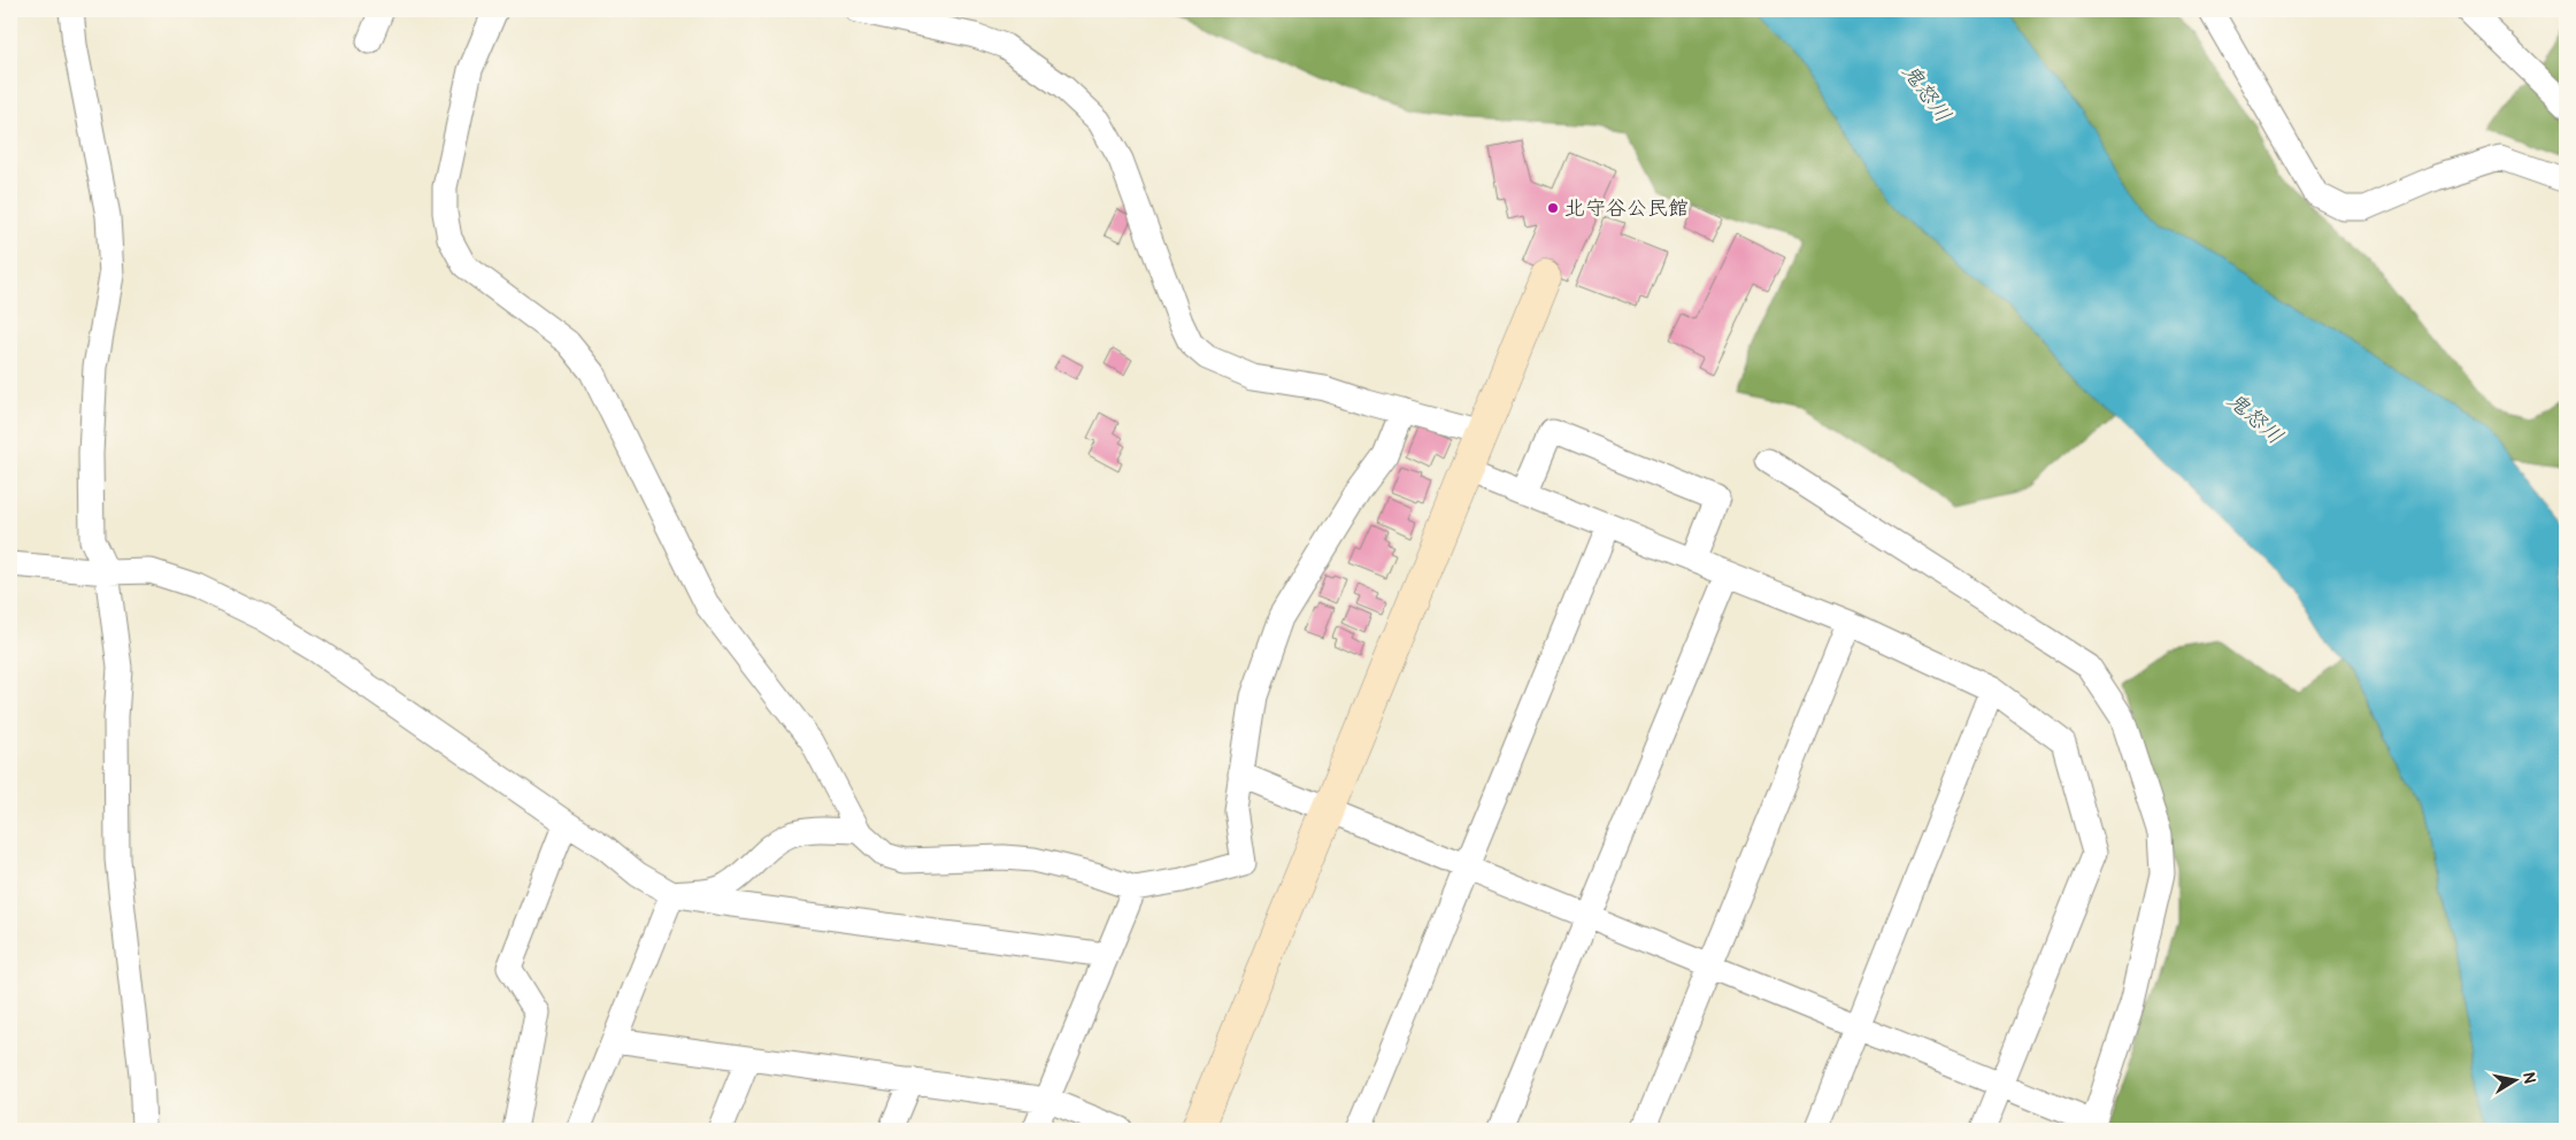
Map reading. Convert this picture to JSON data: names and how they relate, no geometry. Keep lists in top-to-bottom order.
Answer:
{
  "water": ["鬼怒川"],
  "places": ["北守谷公民館"],
  "north": "right"
}
